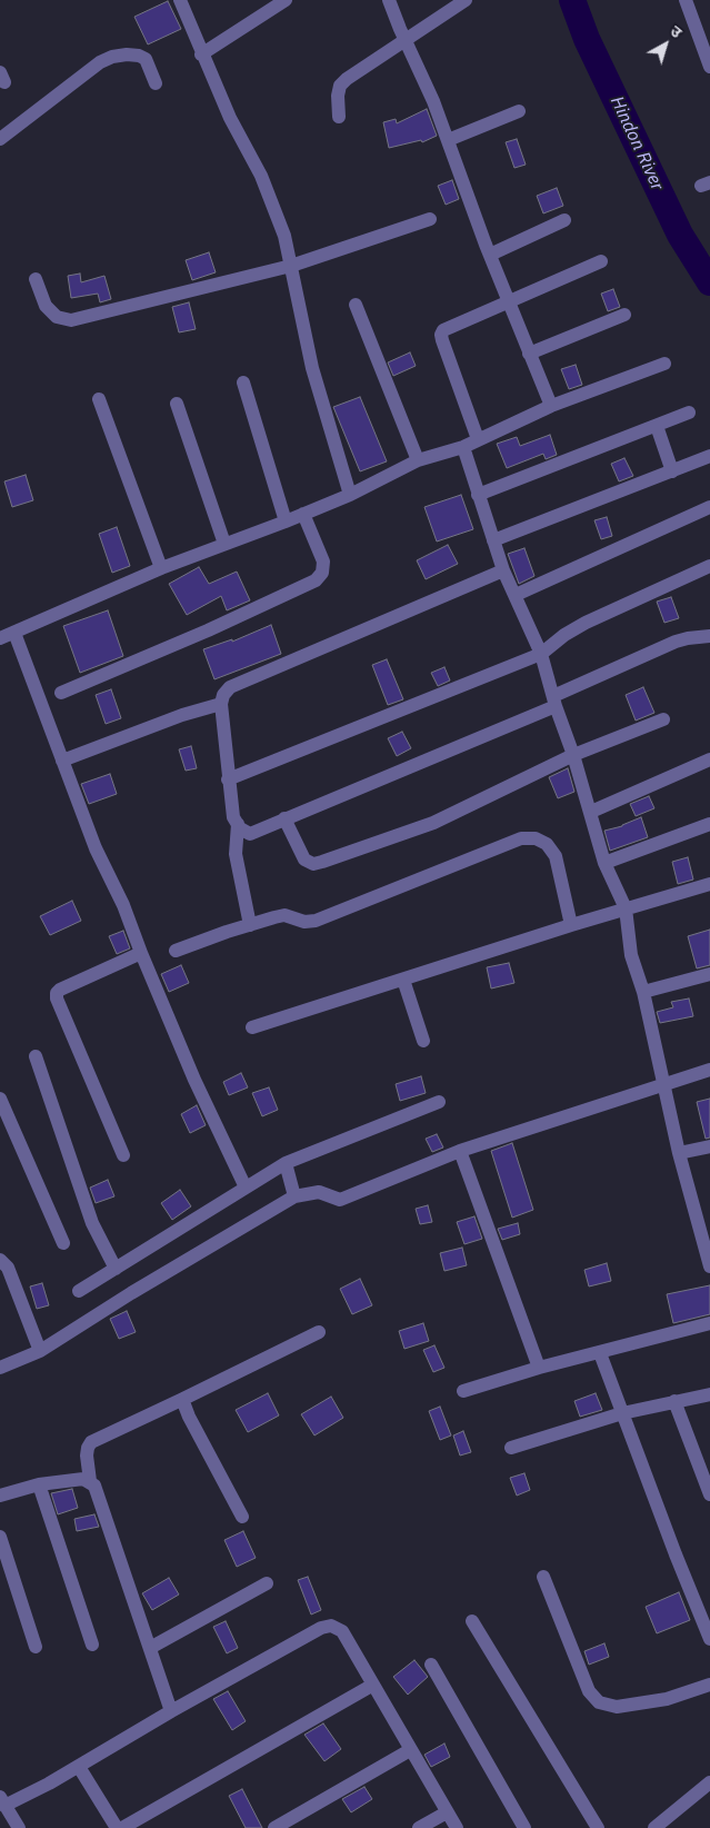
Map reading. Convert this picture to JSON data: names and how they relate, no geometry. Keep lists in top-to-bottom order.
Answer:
{
  "water": ["Hindon River"],
  "north": "top right"
}
